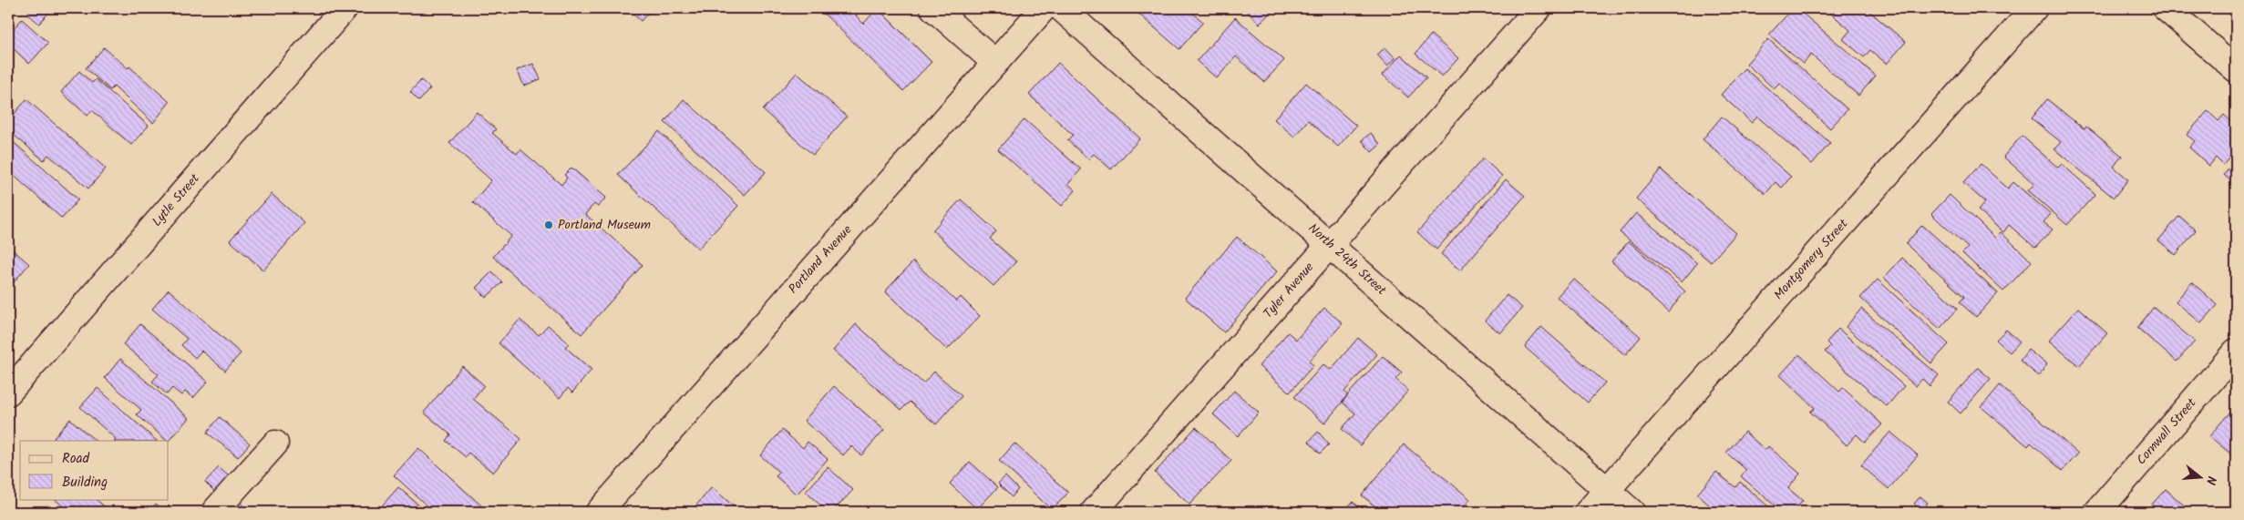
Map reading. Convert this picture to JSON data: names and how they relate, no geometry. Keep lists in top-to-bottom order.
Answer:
{
  "streets": {
    "street": [
      "Lytle Street",
      "Portland Avenue",
      "North 24th Street",
      "Montgomery Street",
      "Tyler Avenue",
      "Cornwall Street"
    ]
  },
  "crossings": [
    ["North 24th Street", "Montgomery Street"],
    ["North 24th Street", "Tyler Avenue"]
  ],
  "places": ["Portland Museum"],
  "legend": ["Road", "Building"],
  "north": "right"
}
